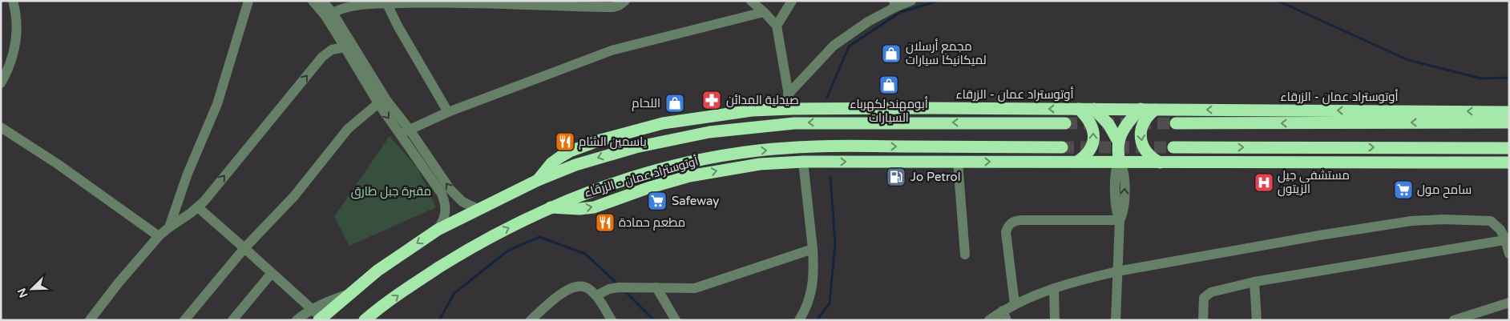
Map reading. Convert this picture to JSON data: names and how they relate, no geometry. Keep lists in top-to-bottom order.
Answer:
{
  "streets": {
    "highway": ["أوتوستراد عمان - الزرقاء"]
  },
  "parks": ["مقبرة جبل طارق"],
  "places": {
    "shop": ["مجمع أرسلان لميكانيكا سيارات", "أبومهند لكهرباء السيارات", "اللحام"],
    "pharmacy": ["صيدلية المدائن"],
    "restaurant": ["ياسمين الشام", "مطعم حمادة"],
    "fuel station": ["Jo Petrol"],
    "hospital": ["مستشفى جيل الزيتون"],
    "supermarket": ["سامح مول", "Safeway"]
  },
  "north": "bottom left"
}
